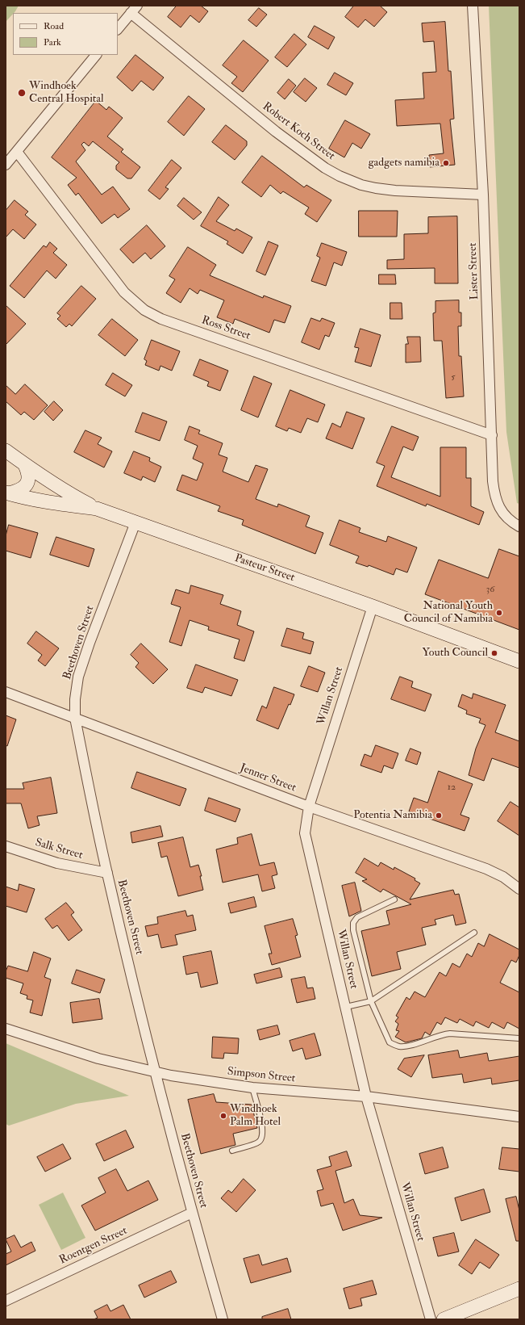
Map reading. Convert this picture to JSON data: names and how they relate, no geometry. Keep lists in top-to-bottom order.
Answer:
{
  "streets": {
    "main road": ["Pasteur Street"],
    "street": [
      "Robert Koch Street",
      "Lister Street",
      "Ross Street",
      "Beethoven Street",
      "Willan Street",
      "Jenner Street",
      "Salk Street",
      "Simpson Street",
      "Roentgen Street"
    ]
  },
  "crossings": [
    ["Robert Koch Street", "Lister Street"],
    ["Lister Street", "Ross Street"],
    ["Pasteur Street", "Beethoven Street"],
    ["Pasteur Street", "Willan Street"],
    ["Beethoven Street", "Jenner Street"],
    ["Beethoven Street", "Salk Street"],
    ["Beethoven Street", "Simpson Street"],
    ["Beethoven Street", "Roentgen Street"],
    ["Willan Street", "Jenner Street"],
    ["Willan Street", "Simpson Street"]
  ],
  "places": [
    "Windhoek Central Hospital",
    "gadgets namibia",
    "National Youth Council of Namibia",
    "Youth Council",
    "Potentia Namibia",
    "Windhoek Palm Hotel"
  ],
  "house_numbers": ["5", "36", "12"],
  "legend": ["Road", "Park"]
}
